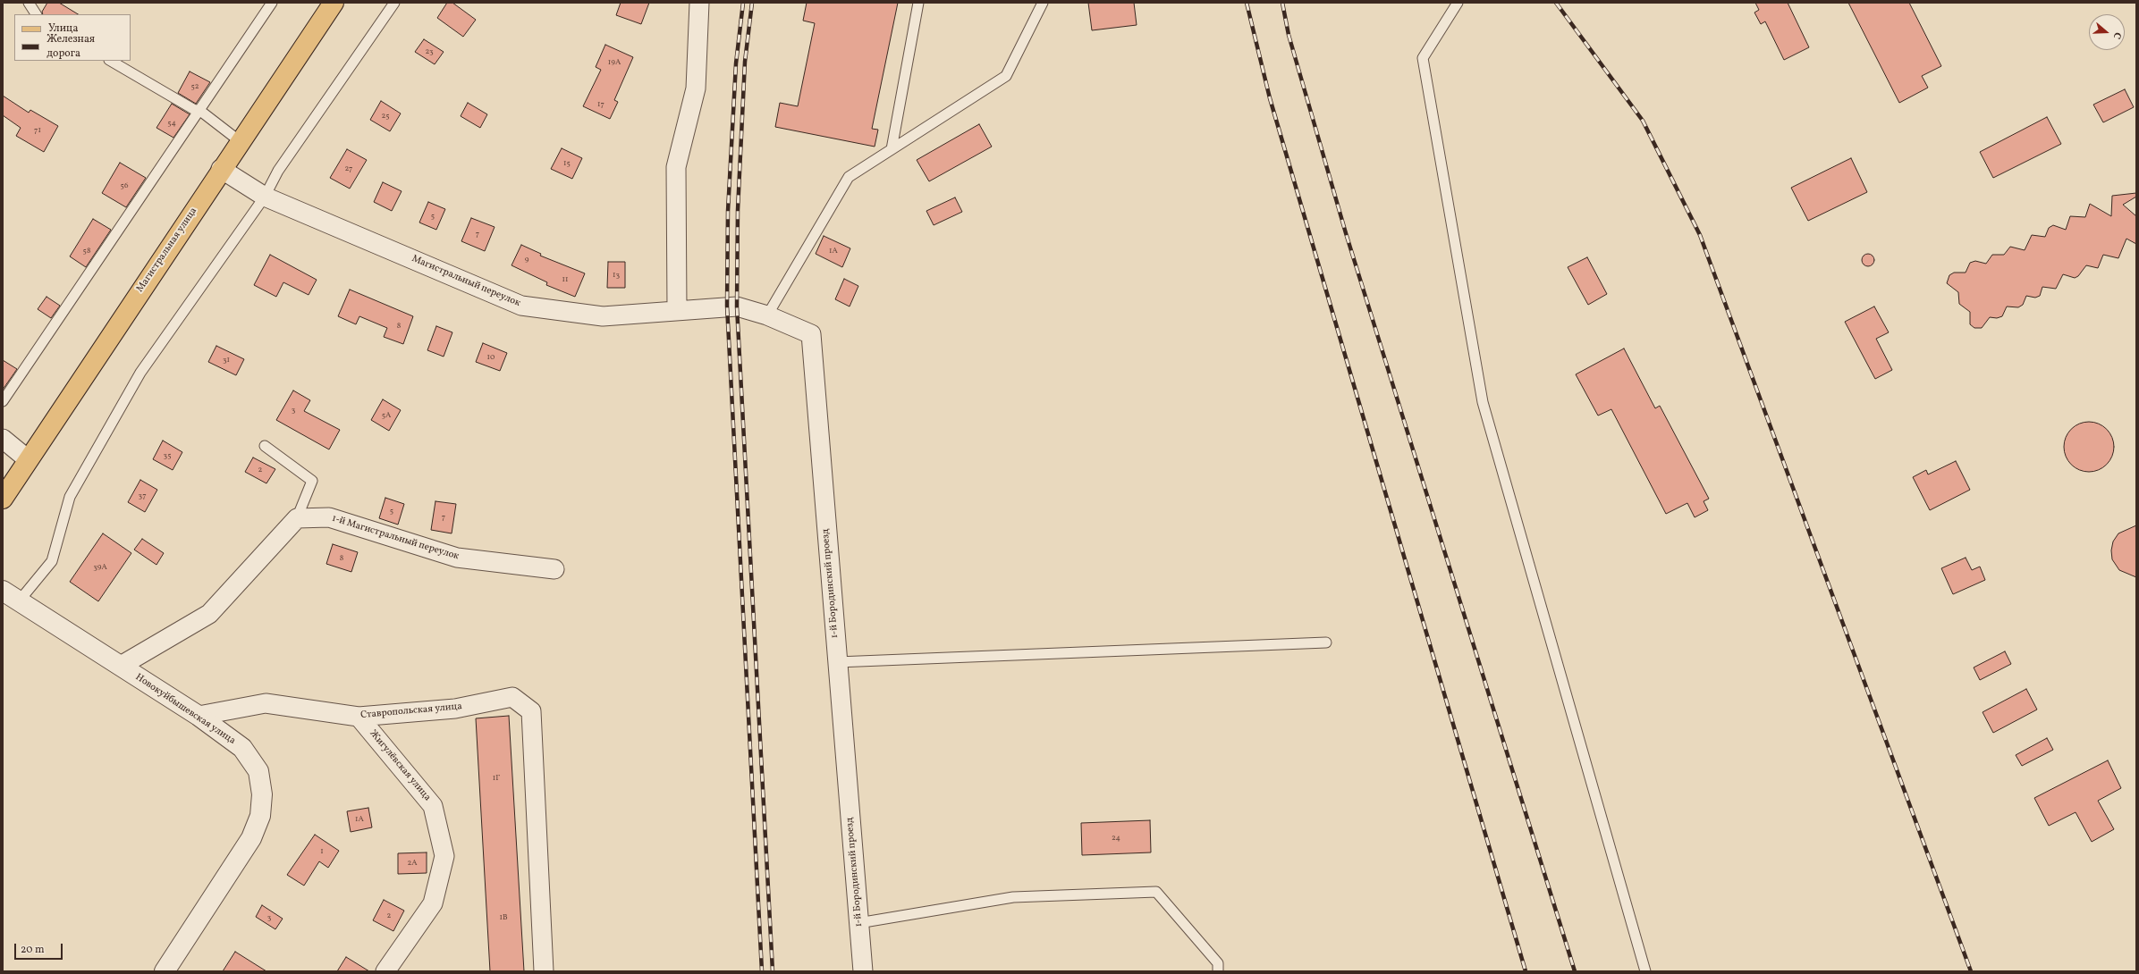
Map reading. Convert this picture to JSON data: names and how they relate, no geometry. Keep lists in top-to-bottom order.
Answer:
{
  "streets": {
    "main road": ["Магистральная улица"],
    "street": [
      "Магистральный переулок",
      "1-й Магистральный переулок",
      "1-й Бородинский проезд",
      "Новокуйбышевская улица",
      "Ставропольская улица",
      "Жигулёвская улица"
    ]
  },
  "crossings": [
    ["Магистральная улица", "Магистральный переулок"],
    ["Магистральный переулок", "1-й Бородинский проезд"],
    ["Новокуйбышевская улица", "Ставропольская улица"],
    ["Ставропольская улица", "Жигулёвская улица"]
  ],
  "house_numbers": [
    "23",
    "19А",
    "52",
    "17",
    "25",
    "54",
    "71",
    "15",
    "27",
    "56",
    "5",
    "7",
    "58",
    "1А",
    "9",
    "13",
    "11",
    "8",
    "10",
    "31",
    "3",
    "5А",
    "35",
    "2",
    "37",
    "5",
    "7",
    "8",
    "39А",
    "1Г",
    "1А",
    "24",
    "1",
    "2А",
    "2",
    "3",
    "1В"
  ],
  "legend": ["Улица", "Железная дорога"],
  "scale_bar": "20 m",
  "north": "right"
}
